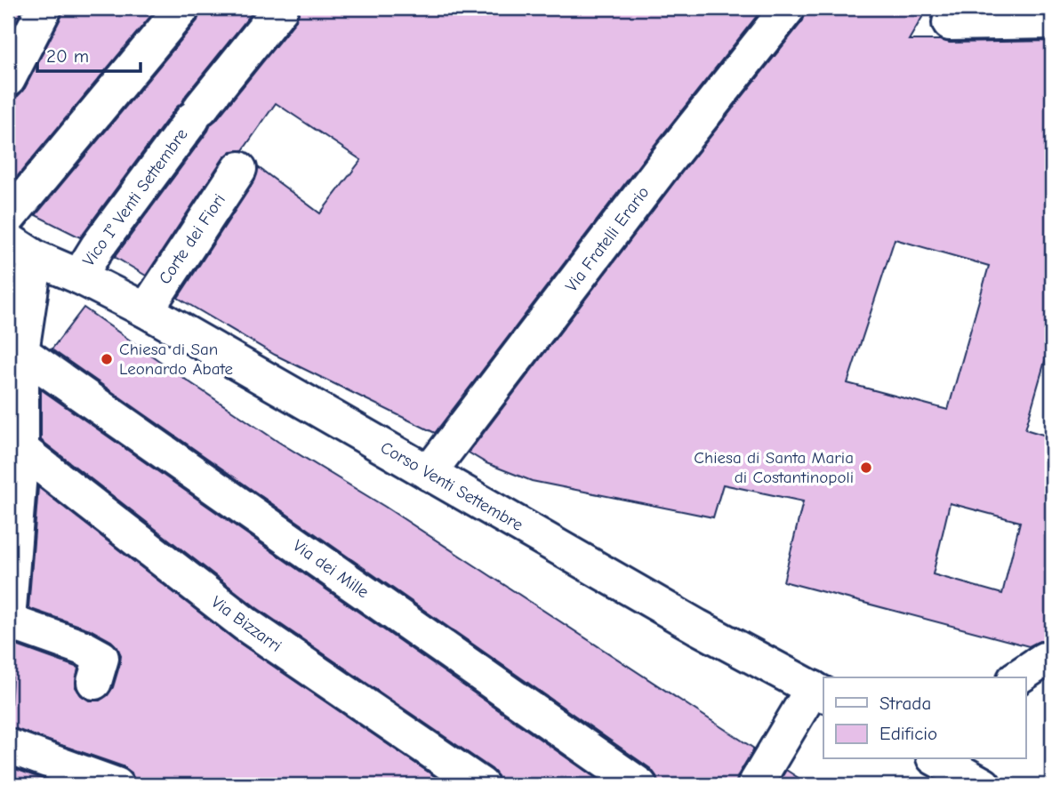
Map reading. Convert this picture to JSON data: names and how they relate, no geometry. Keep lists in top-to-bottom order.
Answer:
{
  "streets": {
    "street": [
      "Vico I° Venti Settembre",
      "Corte dei Fiori",
      "Via Fratelli Erario",
      "Corso Venti Settembre",
      "Via dei Mille",
      "Via Bizzarri"
    ]
  },
  "crossings": [
    ["Vico I° Venti Settembre", "Corso Venti Settembre"],
    ["Corte dei Fiori", "Corso Venti Settembre"],
    ["Via Fratelli Erario", "Corso Venti Settembre"]
  ],
  "places": ["Chiesa di San Leonardo Abate", "Chiesa di Santa Maria di Costantinopoli"],
  "legend": ["Strada", "Edificio"],
  "scale_bar": "20 m"
}
